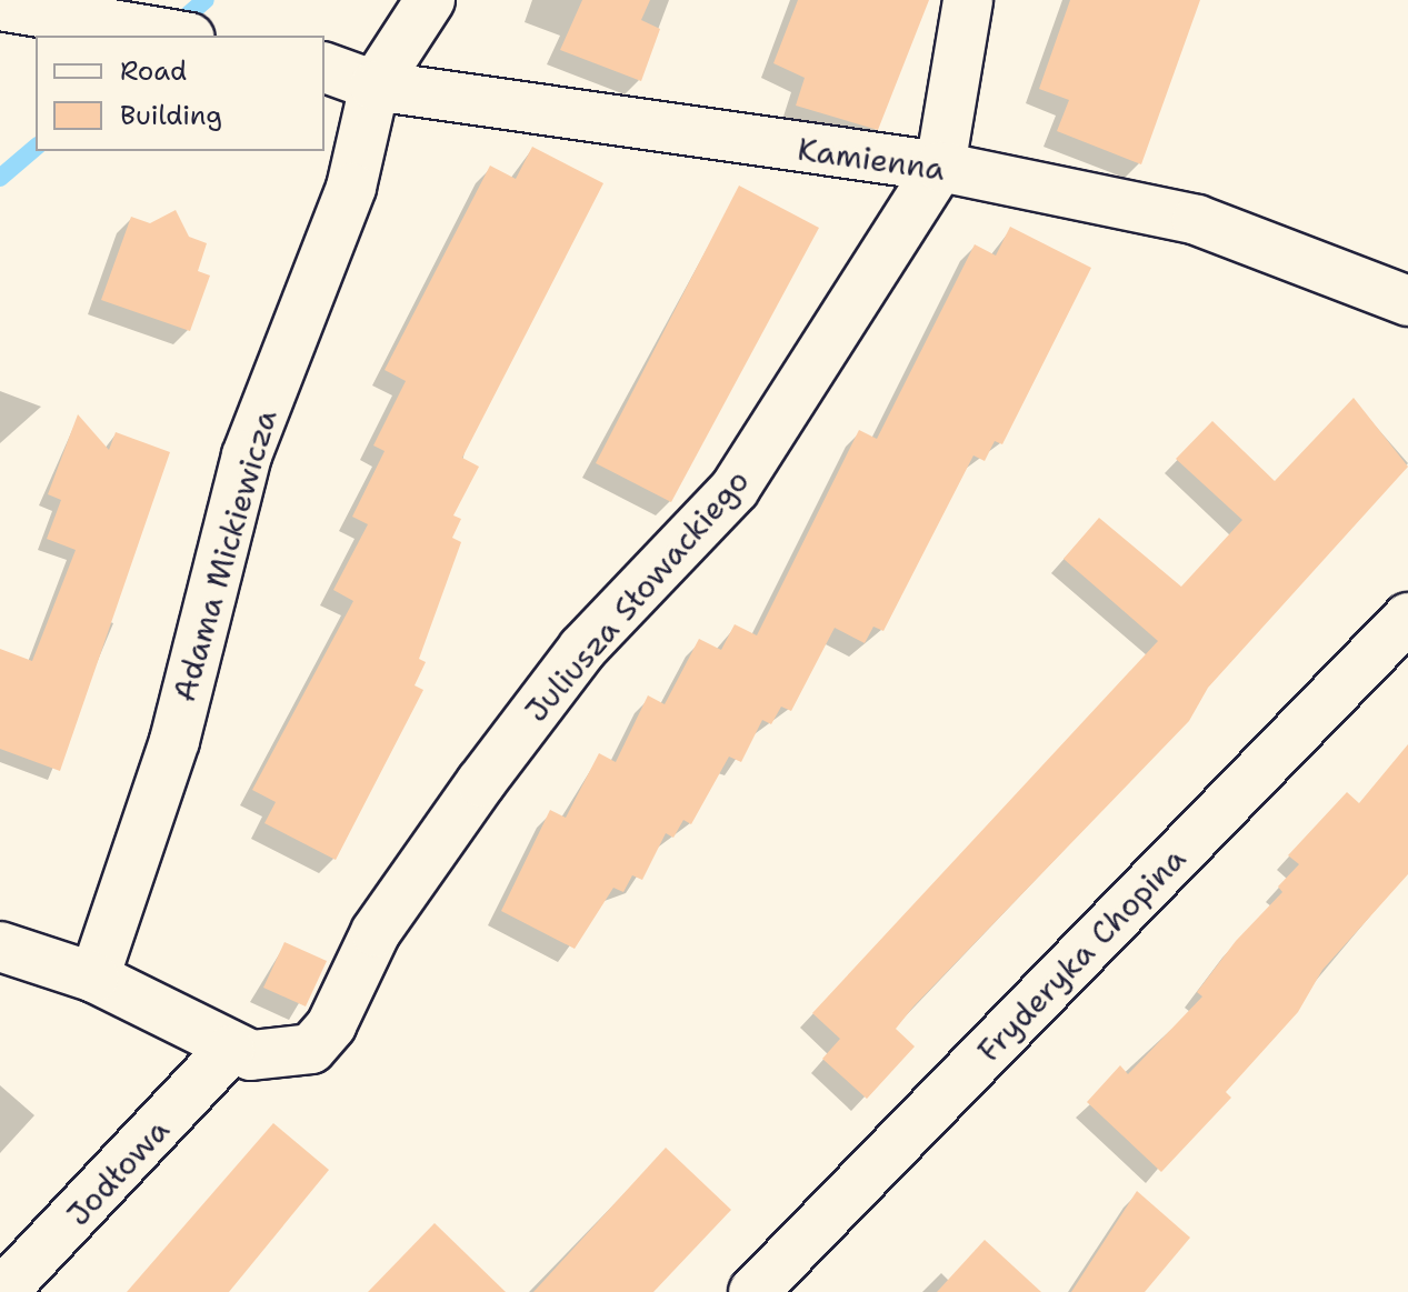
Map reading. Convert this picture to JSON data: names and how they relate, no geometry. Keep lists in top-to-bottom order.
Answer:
{
  "streets": {
    "street": [
      "Kamienna",
      "Adama Mickiewicza",
      "Juliusza Słowackiego",
      "Fryderyka Chopina",
      "Jodłowa"
    ]
  },
  "crossings": [
    ["Kamienna", "Adama Mickiewicza"],
    ["Kamienna", "Juliusza Słowackiego"],
    ["Juliusza Słowackiego", "Jodłowa"]
  ],
  "legend": ["Road", "Building"]
}
